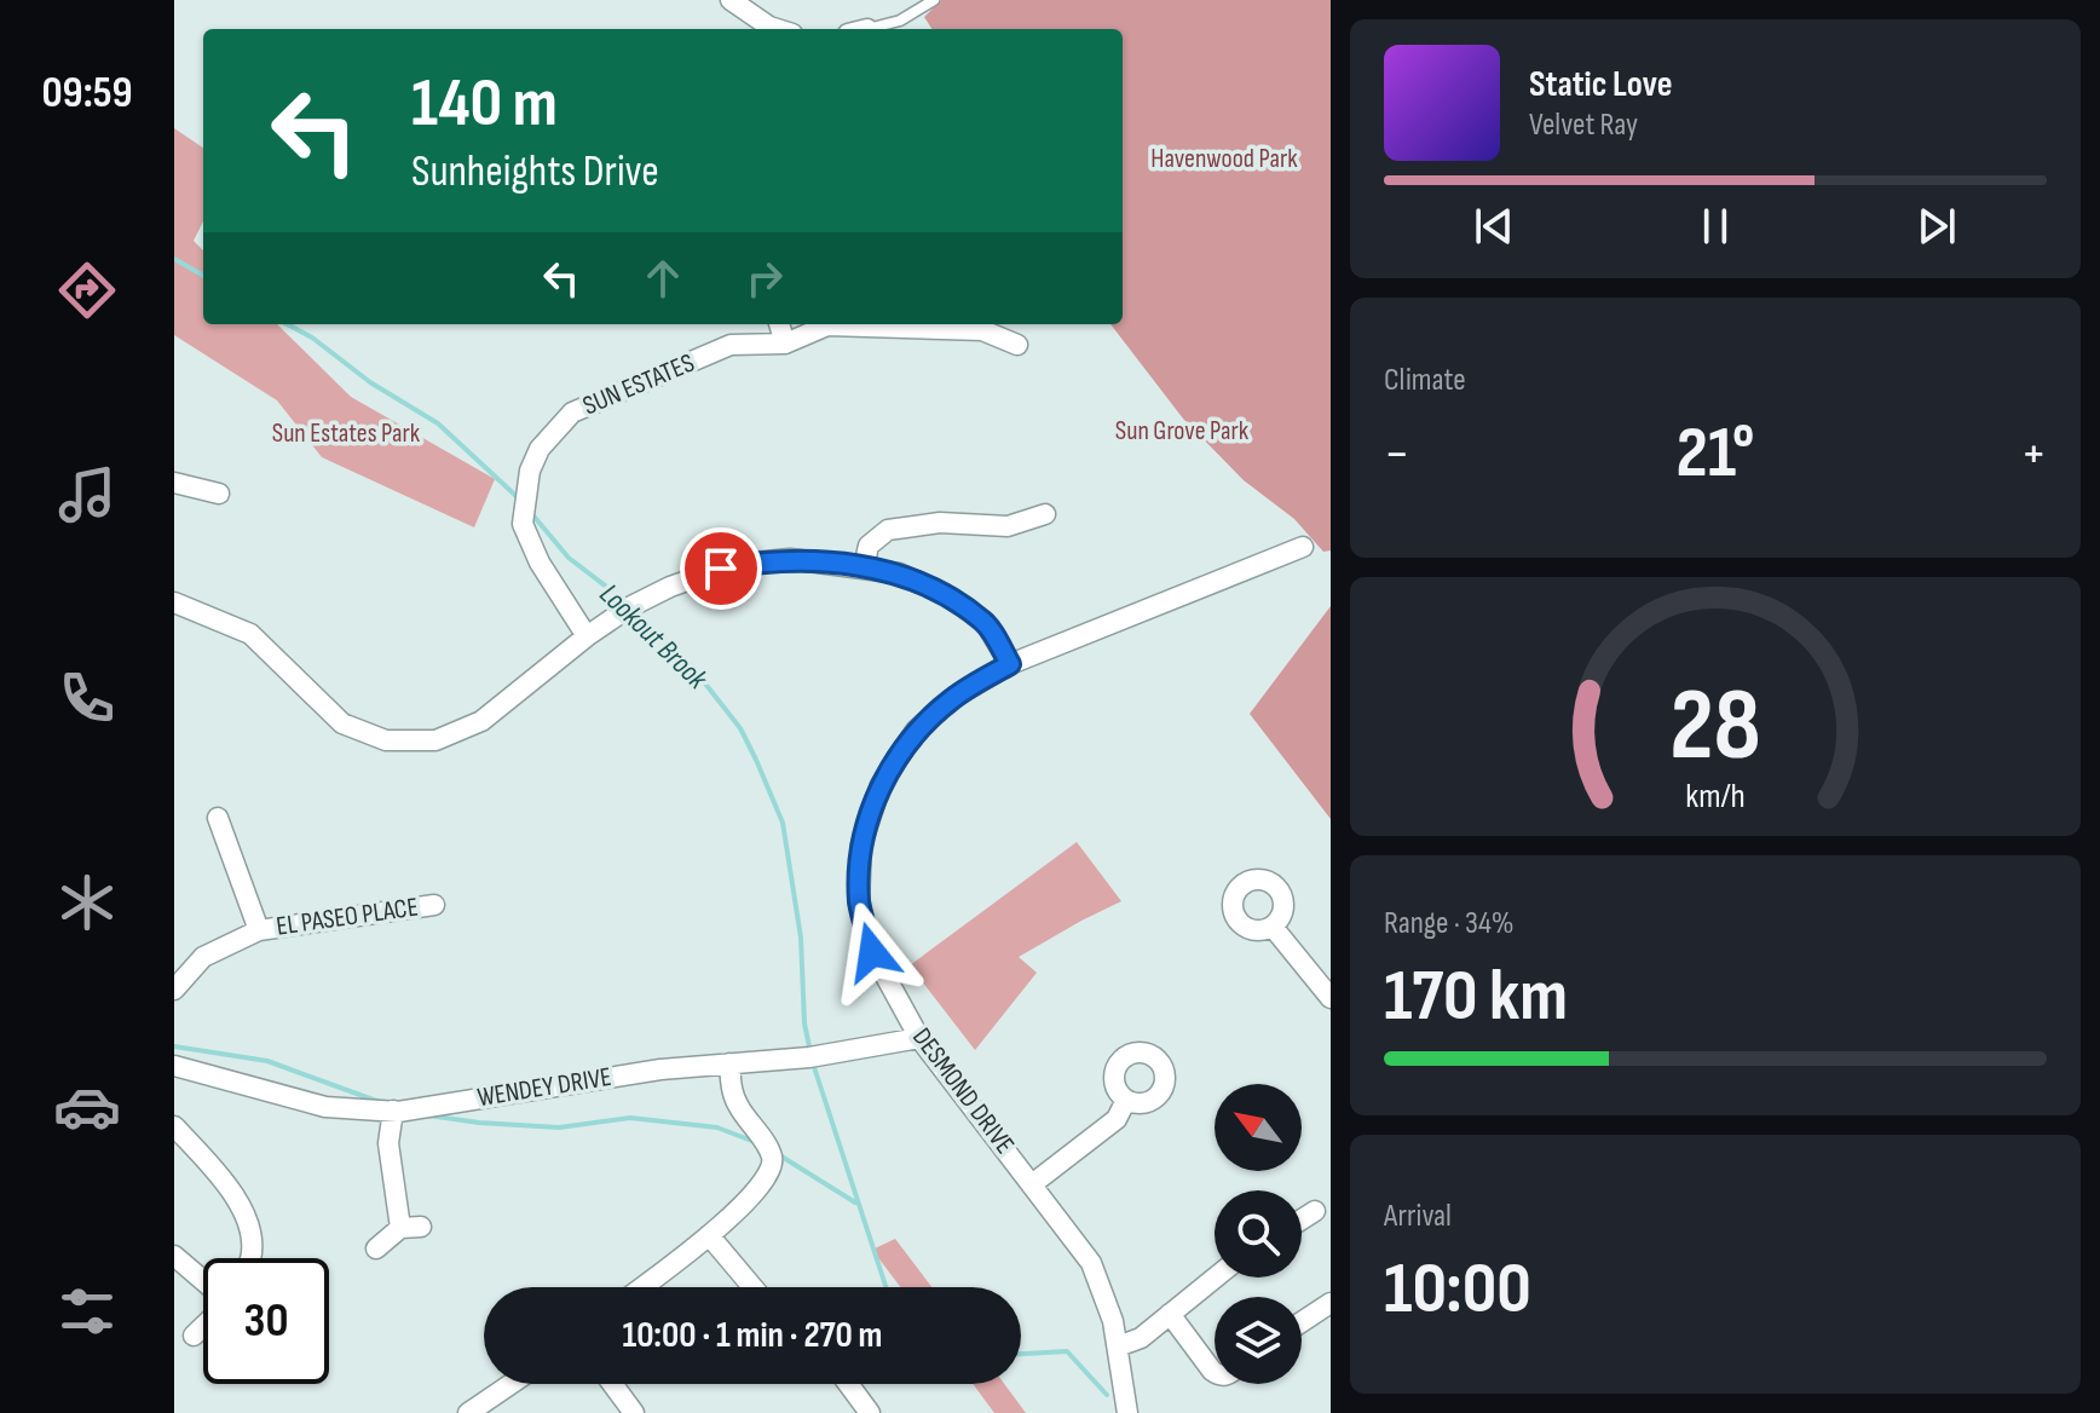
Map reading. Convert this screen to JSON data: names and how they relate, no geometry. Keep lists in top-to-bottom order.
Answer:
{
  "streets": {
    "street": [
      "SUN ESTATES",
      "EL PASEO PLACE",
      "WENDEY DRIVE",
      "DESMOND DRIVE"
    ]
  },
  "crossings": [
    ["WENDEY DRIVE", "DESMOND DRIVE"]
  ],
  "water": ["Lookout Brook"],
  "parks": ["Havenwood Park", "Sun Grove Park", "Sun Estates Park"],
  "north": "top left",
  "page": {
    "tabs": "09:59",
    "turn": ["140 m", "Sunheights Drive"],
    "song": ["Static Love", "Velvet Ray"],
    "tile": [
      "Climate",
      ["Range · 34%", "170 km"],
      ["Arrival", "10:00"]
    ],
    "heat": ["−", "21°", "+"],
    "limit": "30",
    "trip": "10:00 · 1 min · 270 m",
    "gauge": ["28", "km/h"]
  }
}
